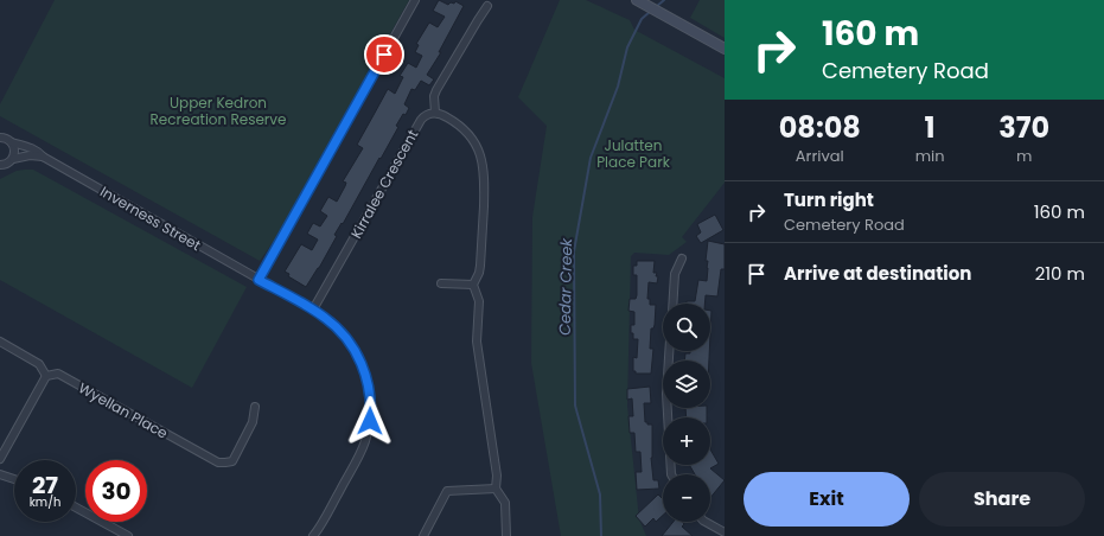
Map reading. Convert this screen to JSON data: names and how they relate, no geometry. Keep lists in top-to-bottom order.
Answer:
{
  "streets": {
    "street": ["Kirralee Crescent", "Inverness Street", "Wyellan Place"]
  },
  "crossings": [
    ["Kirralee Crescent", "Inverness Street"]
  ],
  "water": ["Cedar Creek"],
  "parks": ["Upper Kedron Recreation Reserve", "Julatten Place Park"],
  "page": {
    "turn": ["160 m", "Cemetery Road"],
    "eta": [
      "08:08",
      "Arrival",
      "1",
      "min",
      "370",
      "m"
    ],
    "list": [
      {
        "name": "Turn right",
        "note": "Cemetery Road",
        "value": "160 m"
      },
      {
        "name": "Arrive at destination",
        "value": "210 m"
      }
    ],
    "map_buttons": ["+", "−"],
    "speed": "27 km/h",
    "limit": "30",
    "buttons": ["Exit", "Share"]
  }
}
